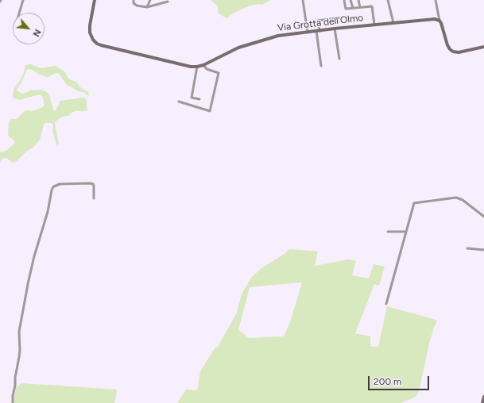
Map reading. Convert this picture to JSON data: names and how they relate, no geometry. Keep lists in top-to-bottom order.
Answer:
{
  "streets": {
    "street": ["Via Grotta dell'Olmo"]
  },
  "scale_bar": "200 m",
  "north": "bottom right"
}
